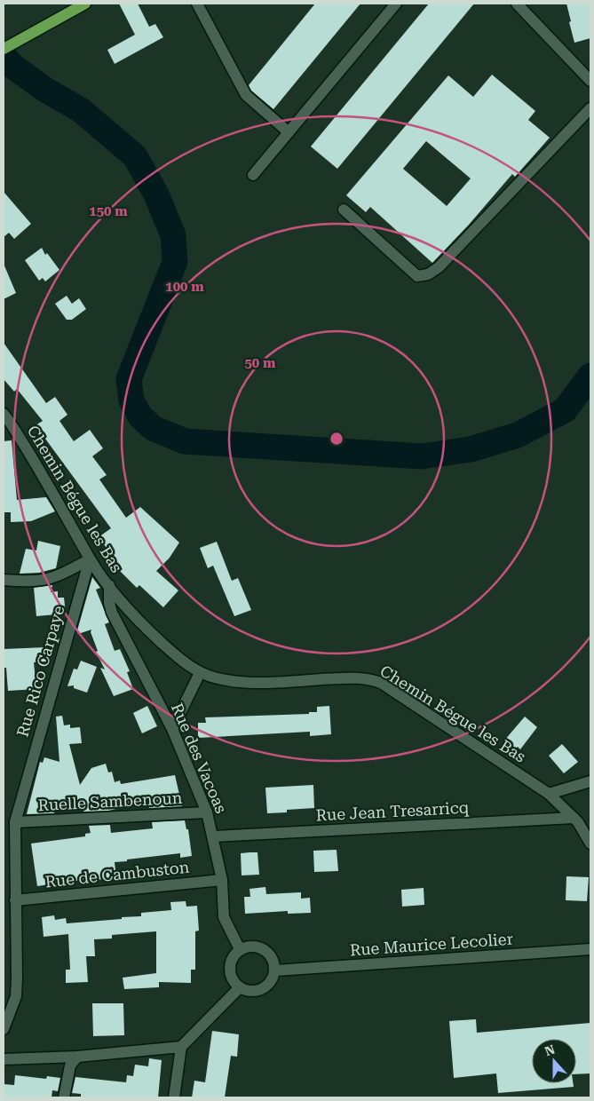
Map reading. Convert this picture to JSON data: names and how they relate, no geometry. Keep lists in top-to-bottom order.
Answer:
{
  "streets": {
    "street": [
      "Chemin Bégue les Bas",
      "Rue Rico Carpaye",
      "Rue des Vacoas",
      "Ruelle Sambenoun",
      "Rue Jean Tresarricq",
      "Rue de Cambuston",
      "Rue Maurice Lecolier"
    ]
  },
  "crossings": [
    ["Chemin Bégue les Bas", "Rue Rico Carpaye"],
    ["Chemin Bégue les Bas", "Rue des Vacoas"],
    ["Chemin Bégue les Bas", "Rue Jean Tresarricq"],
    ["Rue Rico Carpaye", "Ruelle Sambenoun"],
    ["Rue Rico Carpaye", "Rue de Cambuston"],
    ["Rue des Vacoas", "Ruelle Sambenoun"],
    ["Rue des Vacoas", "Rue Jean Tresarricq"],
    ["Rue des Vacoas", "Rue de Cambuston"],
    ["Rue des Vacoas", "Rue Maurice Lecolier"]
  ],
  "north": "top",
  "rings": ["150 m", "100 m", "50 m"]
}
